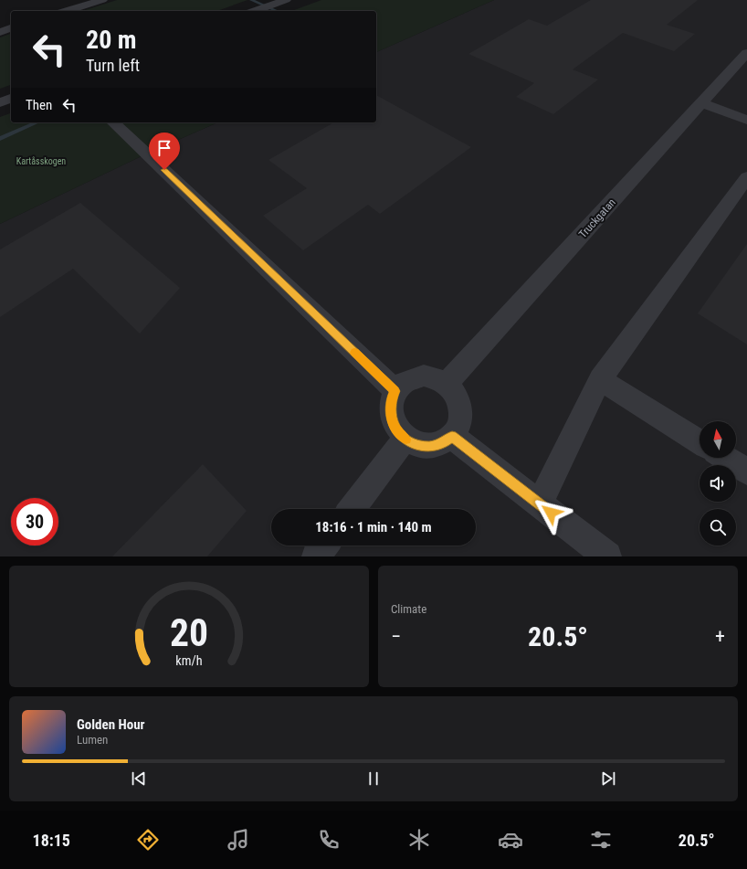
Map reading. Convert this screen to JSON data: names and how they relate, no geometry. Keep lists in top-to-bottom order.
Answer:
{
  "streets": {
    "street": ["Truckgatan"]
  },
  "parks": ["Kartåsskogen"],
  "north": "top",
  "page": {
    "turn": ["20 m", "Turn left"],
    "then": "Then",
    "limit": "30",
    "trip": "18:16 · 1 min · 140 m",
    "tile": "Climate",
    "heat": ["−", "20.5°", "+"],
    "song": ["Golden Hour", "Lumen"],
    "tabs": ["18:15", "20.5°"],
    "gauge": ["20", "km/h"]
  }
}
